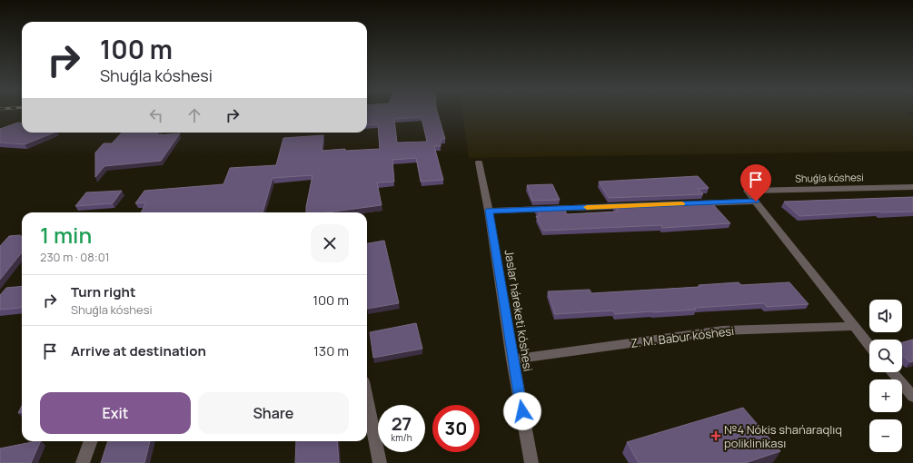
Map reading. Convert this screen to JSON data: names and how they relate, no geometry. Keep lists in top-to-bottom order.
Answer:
{
  "streets": {
    "street": ["Shuǵla kóshesi", "Jaslar háreketi kóshesi", "Z. M. Babur kóshesi"]
  },
  "crossings": [
    ["Jaslar háreketi kóshesi", "Z. M. Babur kóshesi"]
  ],
  "places": {
    "health": ["№4 Nókis shańaraqlıq poliklinikası"]
  },
  "page": {
    "turn": ["100 m", "Shuǵla kóshesi"],
    "heading": ["1 min", "230 m · 08:01"],
    "list": [
      {
        "name": "Turn right",
        "note": "Shuǵla kóshesi",
        "value": "100 m"
      },
      {
        "name": "Arrive at destination",
        "value": "130 m"
      }
    ],
    "map_buttons": ["+", "−"],
    "buttons": ["Exit", "Share"],
    "speed": "27 km/h",
    "limit": "30"
  }
}
